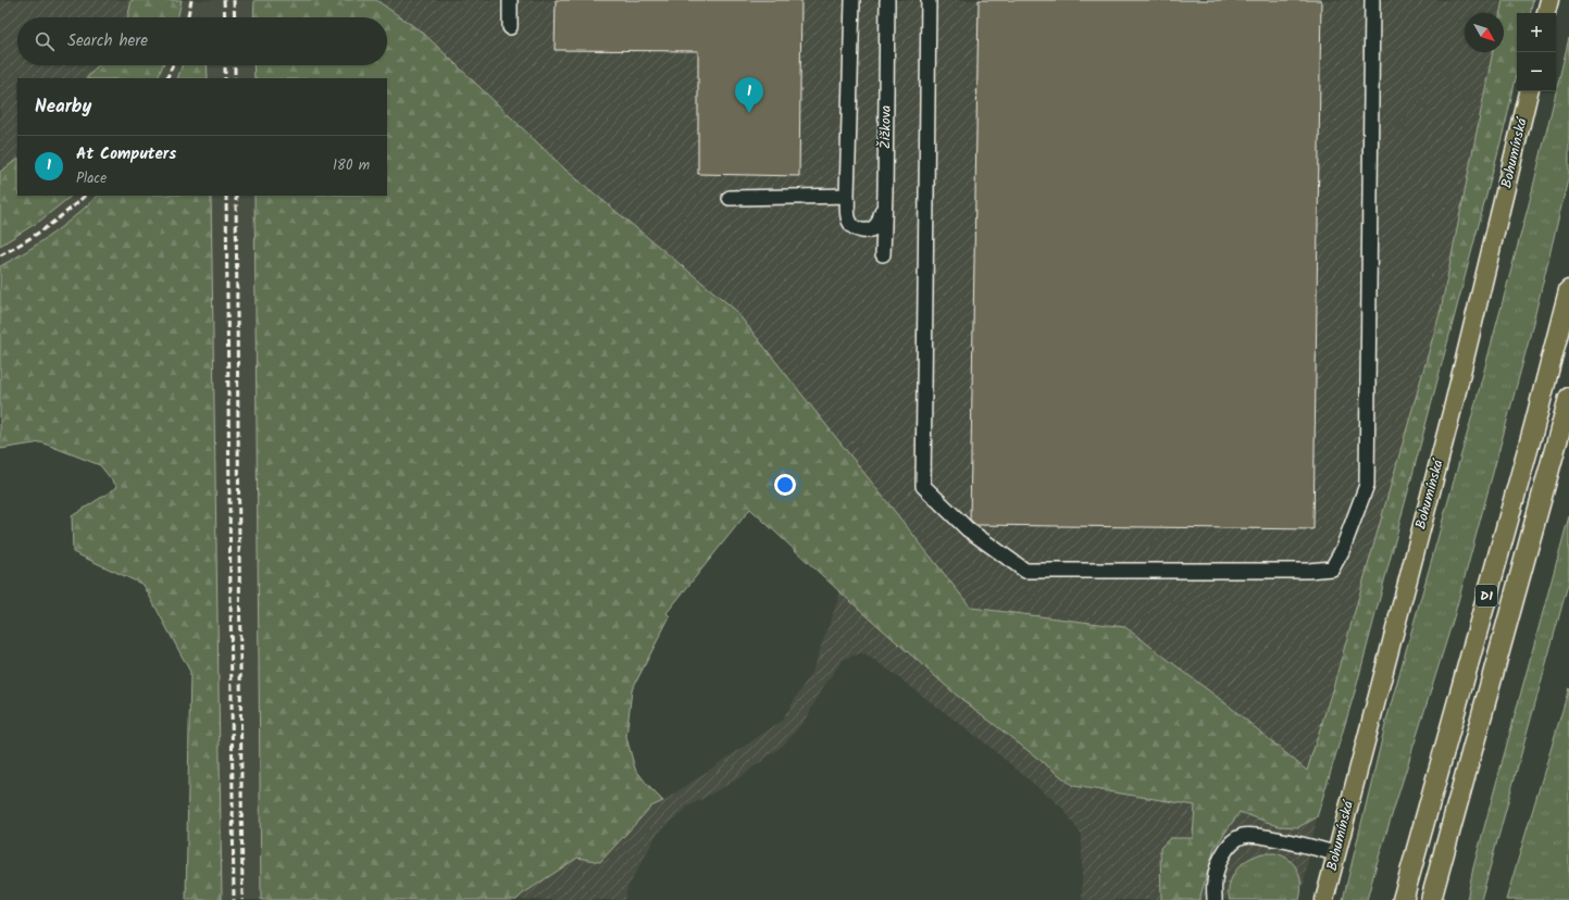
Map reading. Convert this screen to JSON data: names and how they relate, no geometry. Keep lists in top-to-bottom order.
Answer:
{
  "streets": {
    "highway": ["D1"],
    "main road": ["Bohumínská"],
    "street": ["Žižkova"]
  },
  "north": "bottom right",
  "page": {
    "map_buttons": ["+", "−"],
    "search": "Search here",
    "pins": "1",
    "heading": "Nearby",
    "list": [
      {
        "mark": "1",
        "name": "At Computers",
        "note": "Place",
        "value": "180 m"
      }
    ]
  }
}
